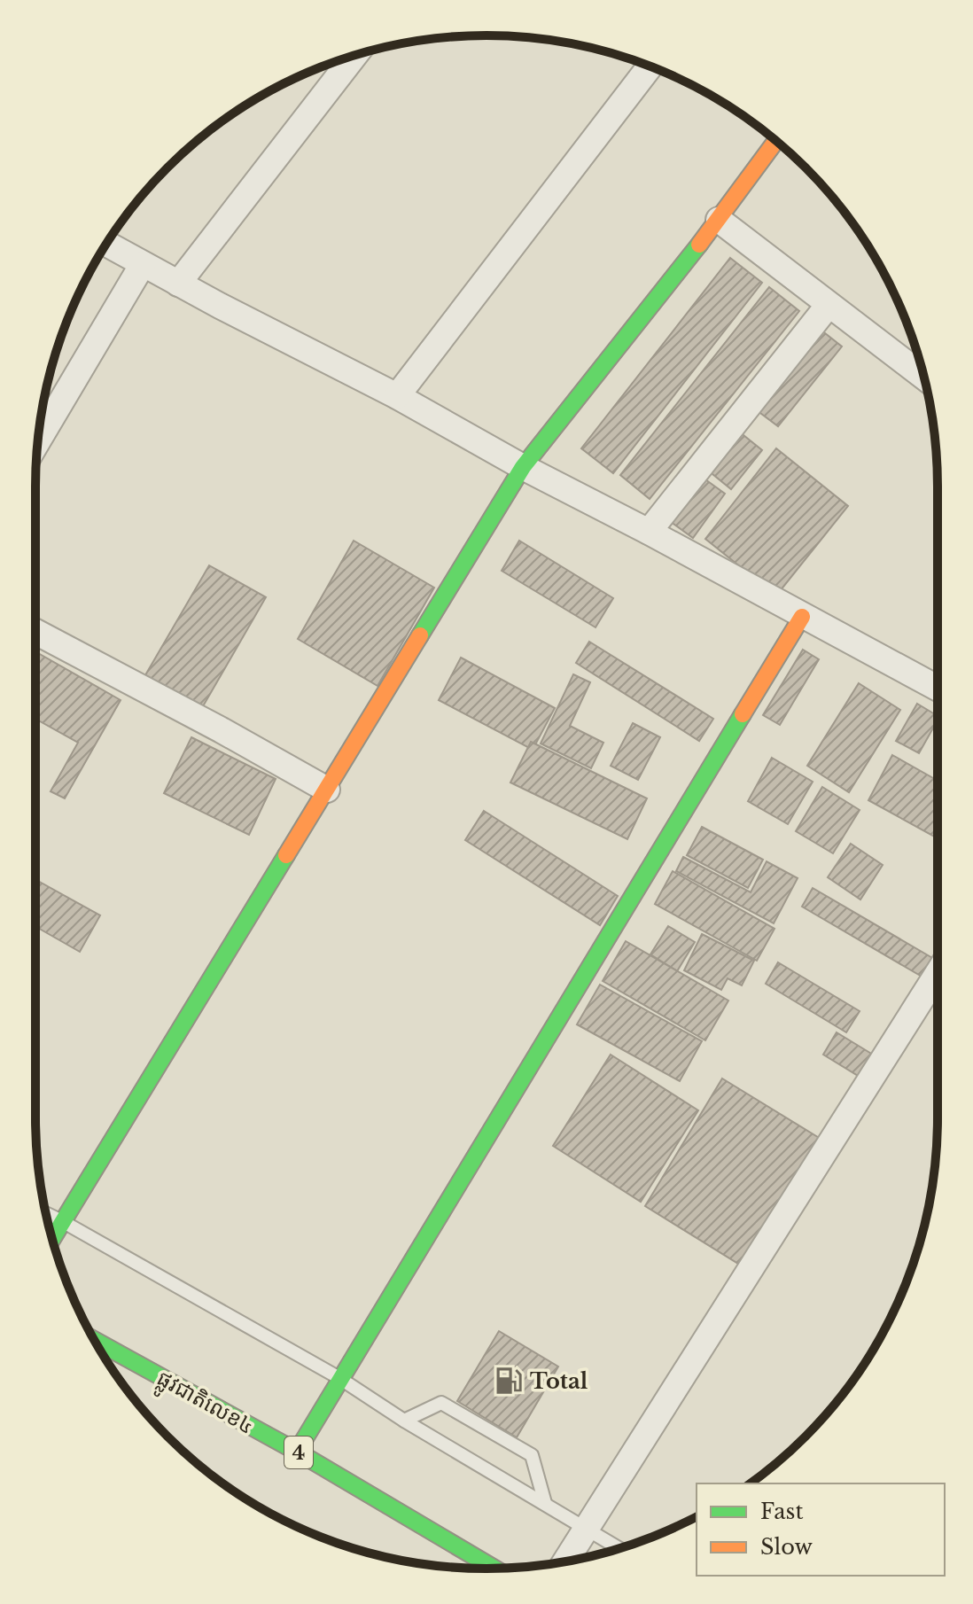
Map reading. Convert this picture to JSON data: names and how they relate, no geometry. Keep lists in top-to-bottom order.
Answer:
{
  "streets": {
    "main road": ["ផ្លូវជាតិលេខ៤", "4"]
  },
  "places": {
    "fuel station": ["Total"]
  },
  "legend": ["Fast", "Slow"]
}
